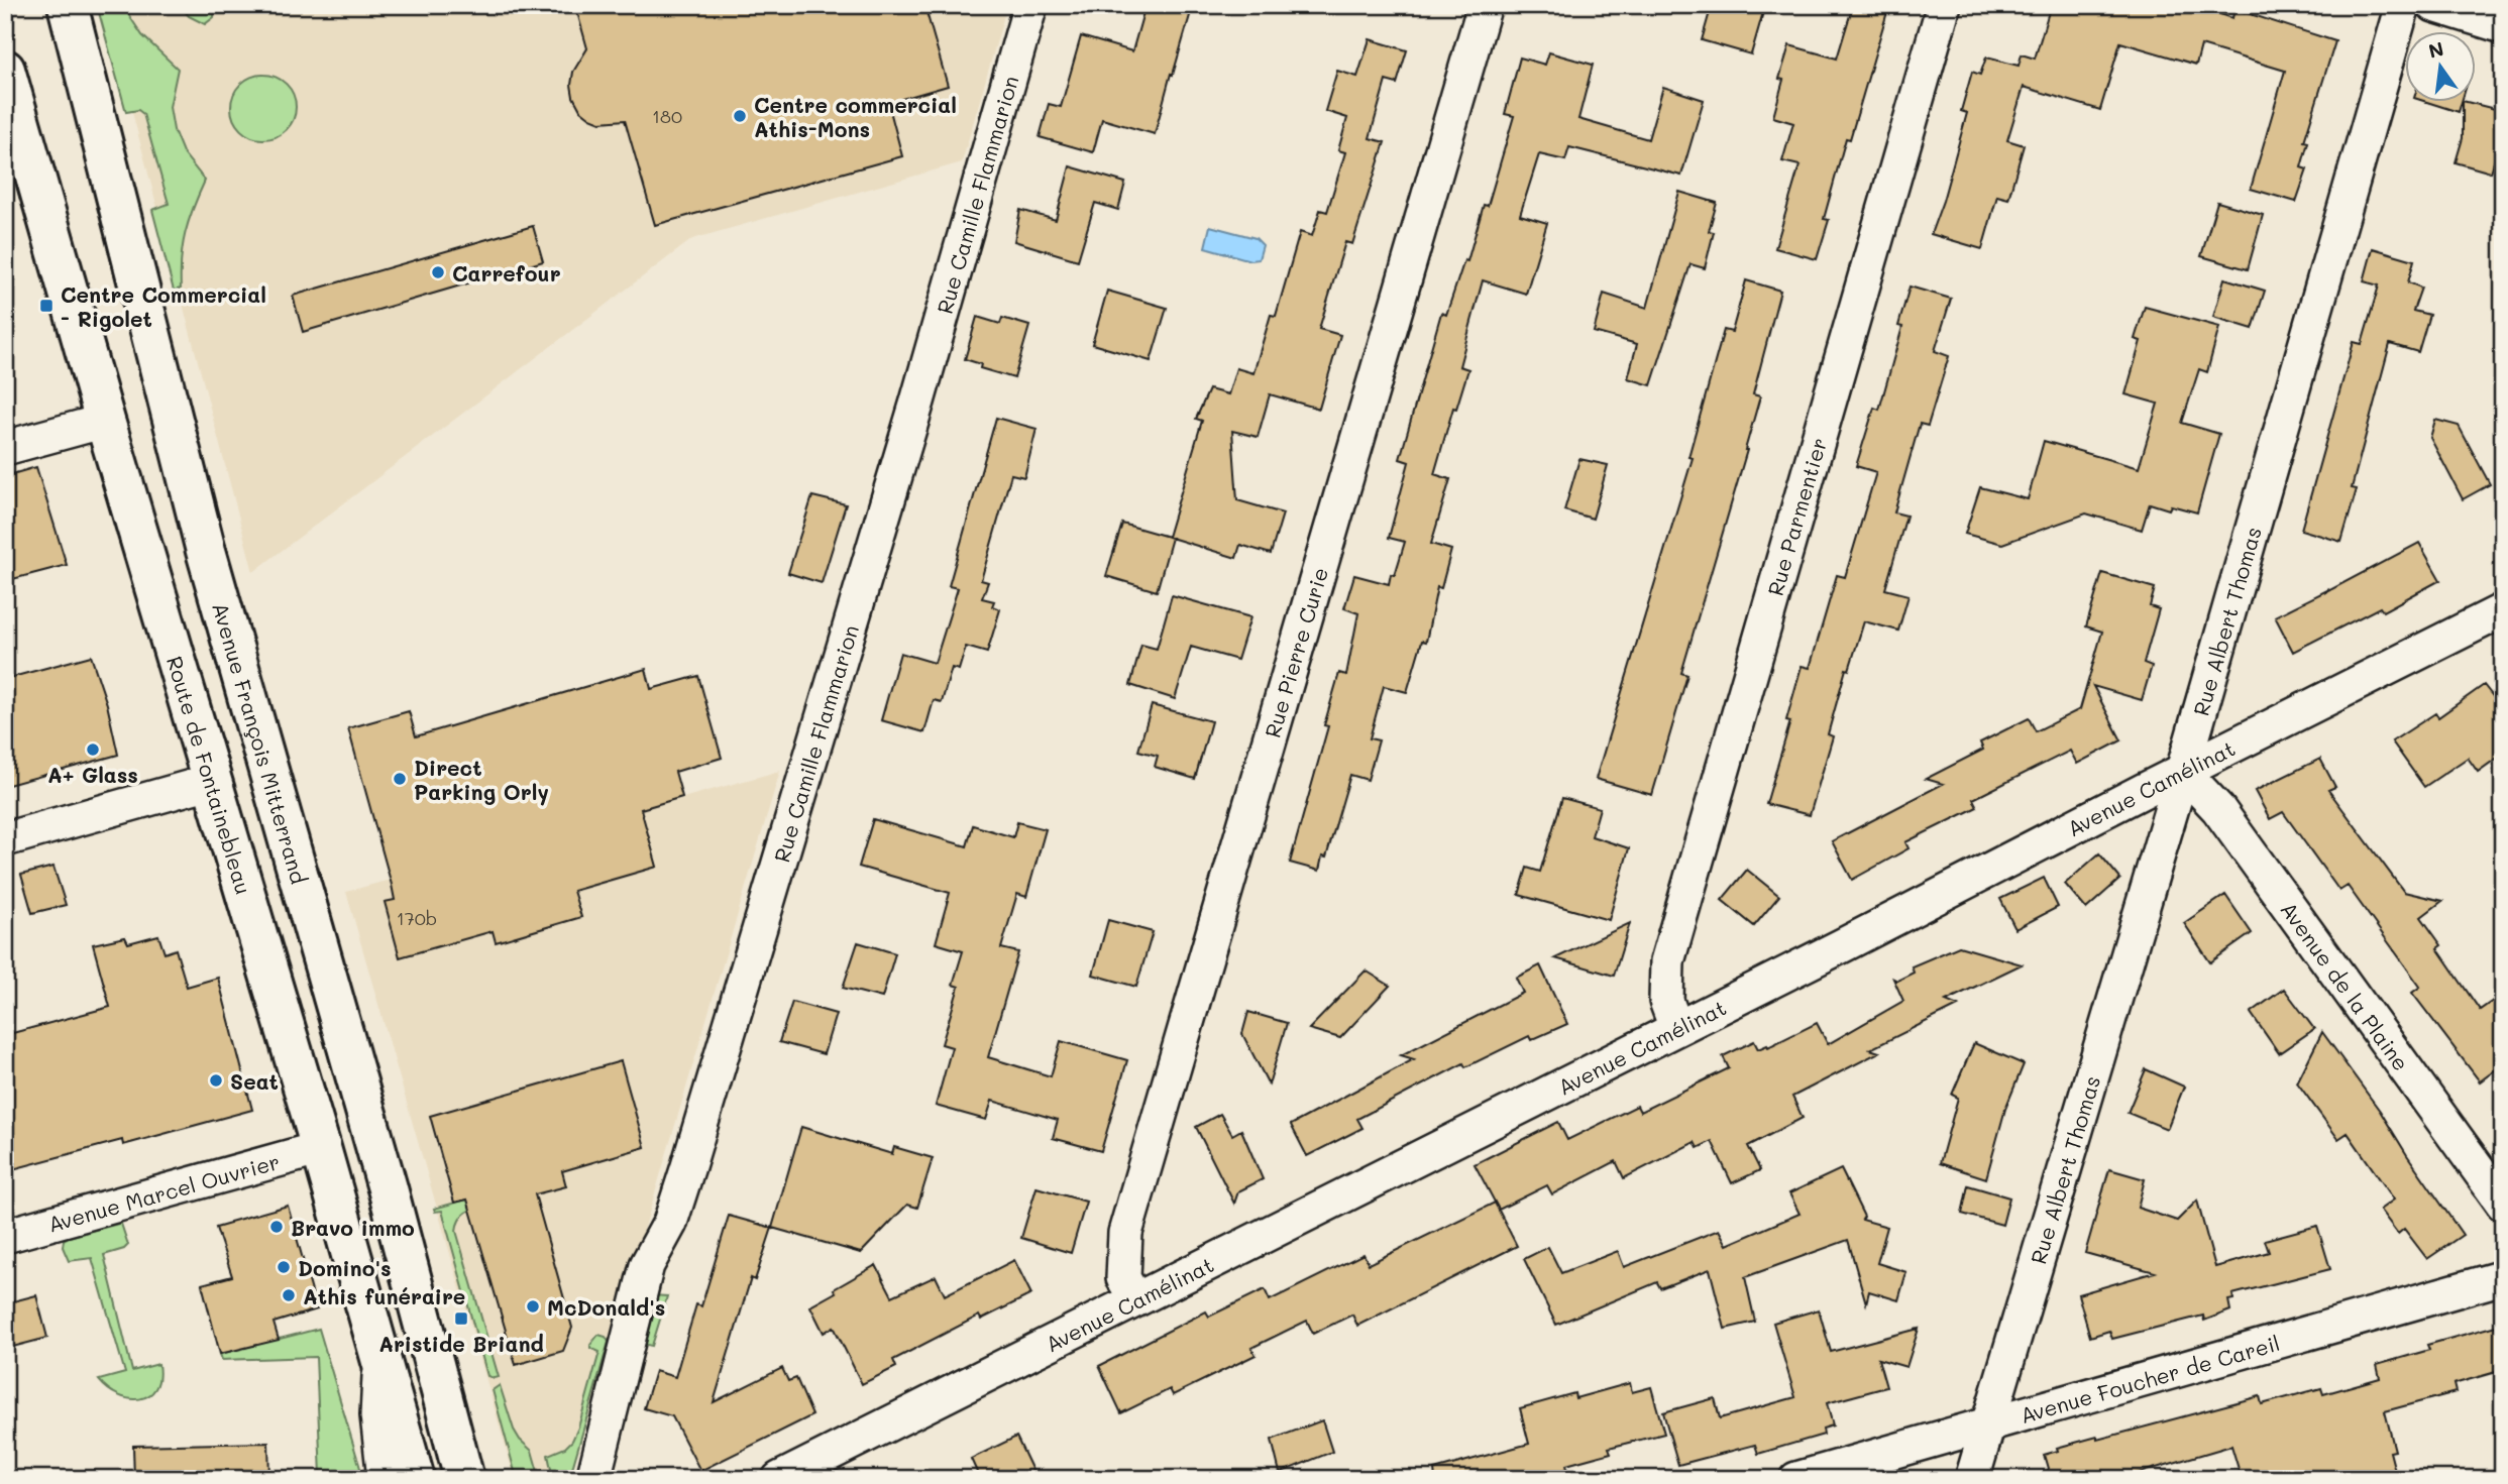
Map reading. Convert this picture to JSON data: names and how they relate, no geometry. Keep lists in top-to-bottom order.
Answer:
{
  "streets": {
    "main road": ["Avenue François Mitterrand", "Route de Fontainebleau"],
    "street": [
      "Rue Camille Flammarion",
      "Rue Parmentier",
      "Rue Albert Thomas",
      "Rue Pierre Curie",
      "Avenue Camélinat",
      "Avenue de la Plaine",
      "Avenue Marcel Ouvrier",
      "Avenue Foucher de Careil"
    ]
  },
  "crossings": [
    ["Rue Parmentier", "Avenue Camélinat"],
    ["Rue Albert Thomas", "Avenue Camélinat"],
    ["Rue Albert Thomas", "Avenue de la Plaine"],
    ["Rue Albert Thomas", "Avenue Foucher de Careil"],
    ["Rue Pierre Curie", "Avenue Camélinat"],
    ["Route de Fontainebleau", "Avenue Marcel Ouvrier"],
    ["Avenue Camélinat", "Avenue de la Plaine"]
  ],
  "places": {
    "other": [
      "Centre commercial Athis-Mons",
      "Carrefour",
      "A+ Glass",
      "Direct Parking Orly",
      "Seat",
      "Bravo immo",
      "Domino's",
      "Athis funéraire",
      "McDonald's"
    ],
    "transit": ["Centre Commercial - Rigolet", "Aristide Briand"]
  },
  "house_numbers": ["180", "170b"],
  "north": "top"
}
